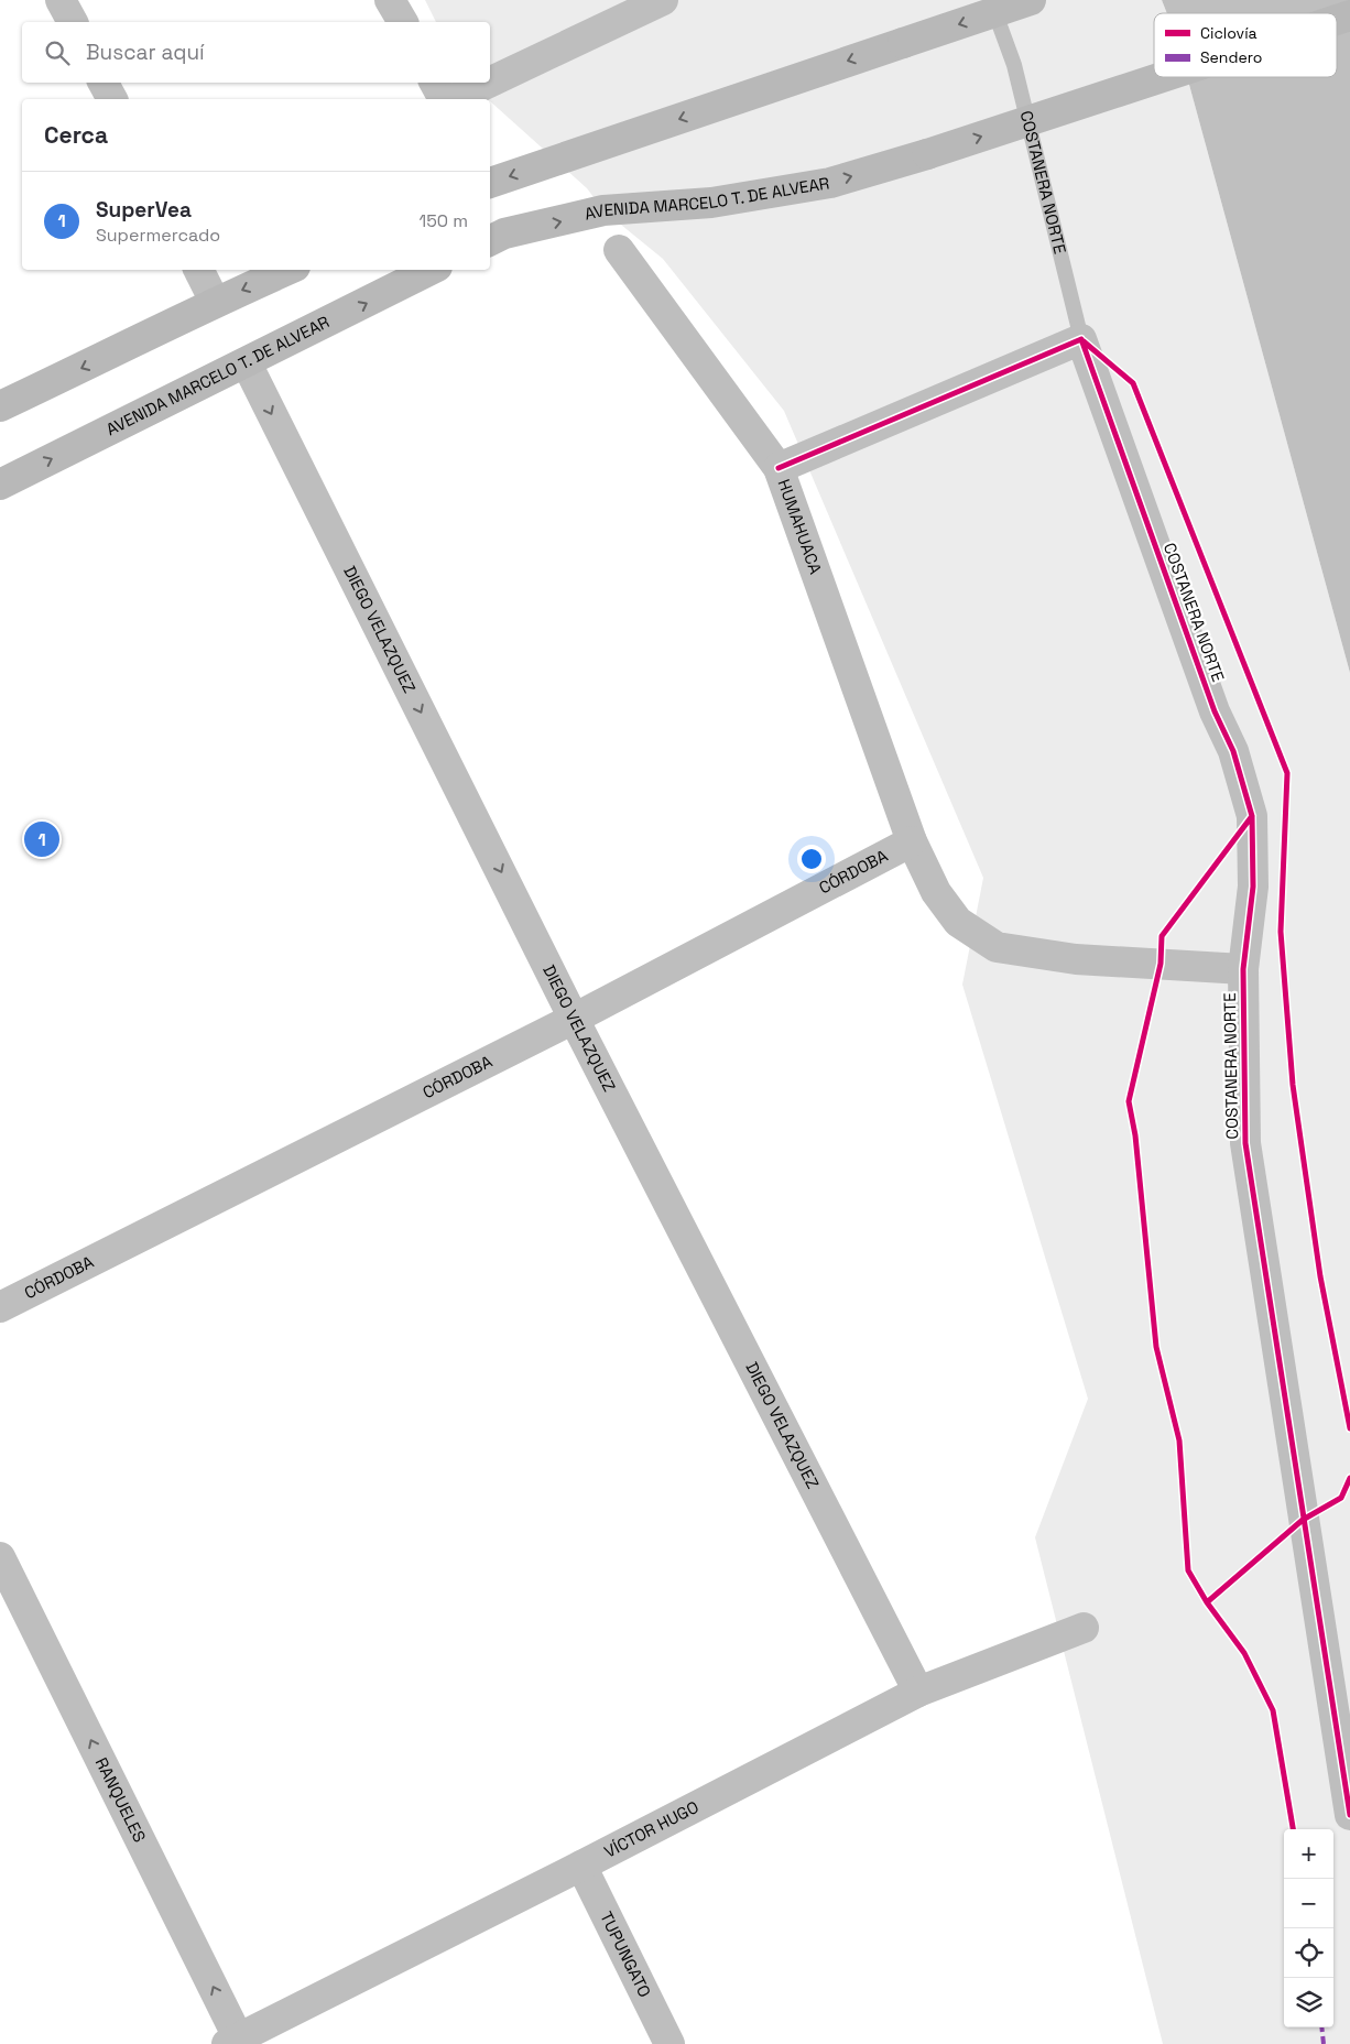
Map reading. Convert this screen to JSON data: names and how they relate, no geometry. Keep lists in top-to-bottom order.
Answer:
{
  "streets": {
    "main road": ["AVENIDA MARCELO T. DE ALVEAR"],
    "street": [
      "COSTANERA NORTE",
      "HUMAHUACA",
      "DIEGO VELAZQUEZ",
      "CÓRDOBA",
      "RANQUELES",
      "VÍCTOR HUGO",
      "TUPUNGATO"
    ]
  },
  "crossings": [
    ["COSTANERA NORTE", "HUMAHUACA"],
    ["AVENIDA MARCELO T. DE ALVEAR", "DIEGO VELAZQUEZ"],
    ["HUMAHUACA", "CÓRDOBA"],
    ["DIEGO VELAZQUEZ", "CÓRDOBA"],
    ["DIEGO VELAZQUEZ", "VÍCTOR HUGO"],
    ["RANQUELES", "VÍCTOR HUGO"],
    ["VÍCTOR HUGO", "TUPUNGATO"]
  ],
  "one_way": ["DIEGO VELAZQUEZ", "RANQUELES"],
  "legend": ["Ciclovía", "Sendero"],
  "page": {
    "search": "Buscar aquí",
    "heading": "Cerca",
    "list": [
      {
        "mark": "1",
        "name": "SuperVea",
        "note": "Supermercado",
        "value": "150 m"
      }
    ],
    "pins": "1",
    "map_buttons": ["+", "−"]
  }
}
